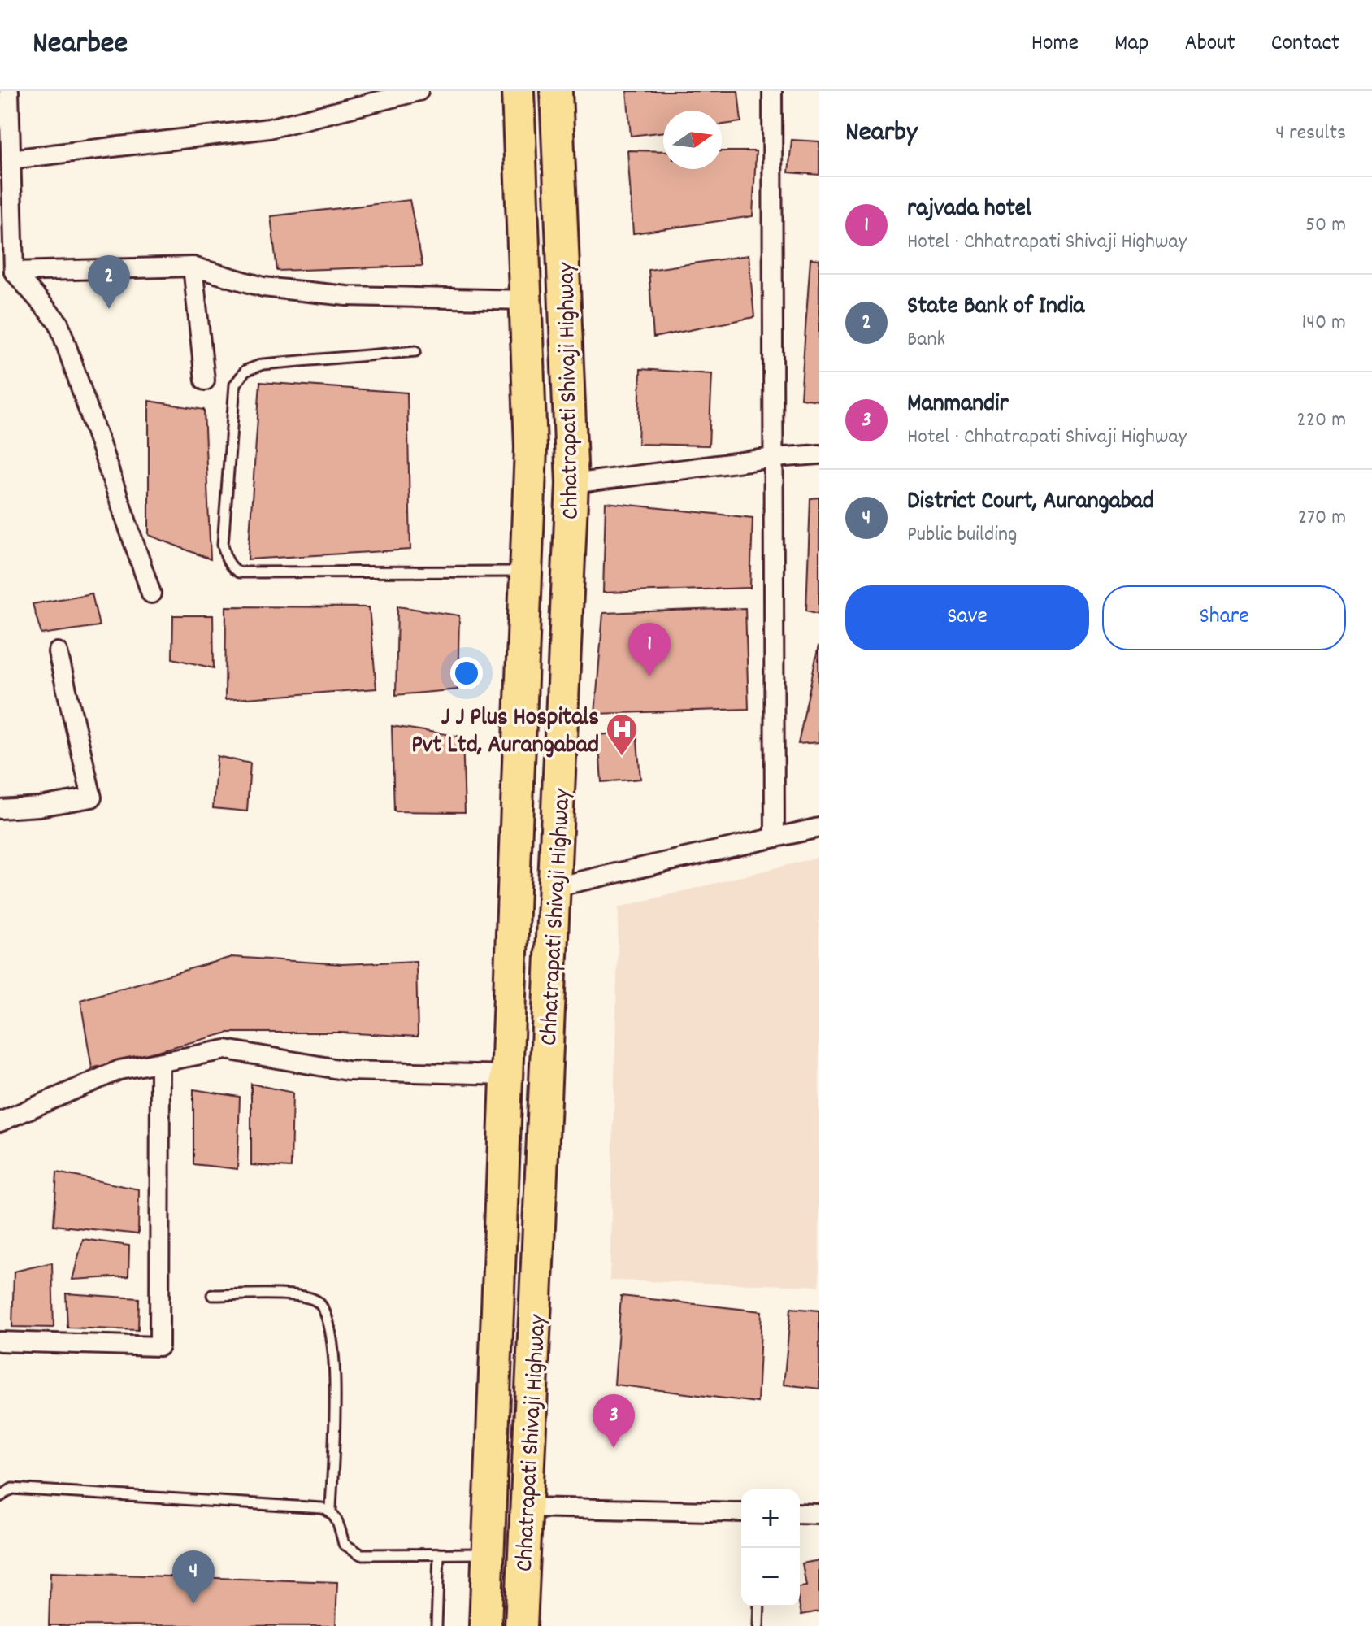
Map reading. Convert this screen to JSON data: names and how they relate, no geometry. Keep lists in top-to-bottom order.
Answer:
{
  "streets": {
    "highway": ["Chhatrapati Shivaji Highway"]
  },
  "places": {
    "hospital": ["J J Plus Hospitals Pvt Ltd, Aurangabad"]
  },
  "north": "right",
  "page": {
    "header": "Nearbee",
    "nav": [
      "Home",
      "Map",
      "About",
      "Contact"
    ],
    "heading": ["Nearby", "4 results"],
    "list": [
      {
        "mark": "1",
        "name": "rajvada hotel",
        "note": "Hotel · Chhatrapati Shivaji Highway",
        "value": "50 m"
      },
      {
        "mark": "2",
        "name": "State Bank of India",
        "note": "Bank",
        "value": "140 m"
      },
      {
        "mark": "3",
        "name": "Manmandir",
        "note": "Hotel · Chhatrapati Shivaji Highway",
        "value": "220 m"
      },
      {
        "mark": "4",
        "name": "District Court, Aurangabad",
        "note": "Public building",
        "value": "270 m"
      }
    ],
    "pins": [
      "2",
      "1",
      "3",
      "4"
    ],
    "buttons": ["Save", "Share"],
    "map_buttons": ["+", "−"]
  }
}
